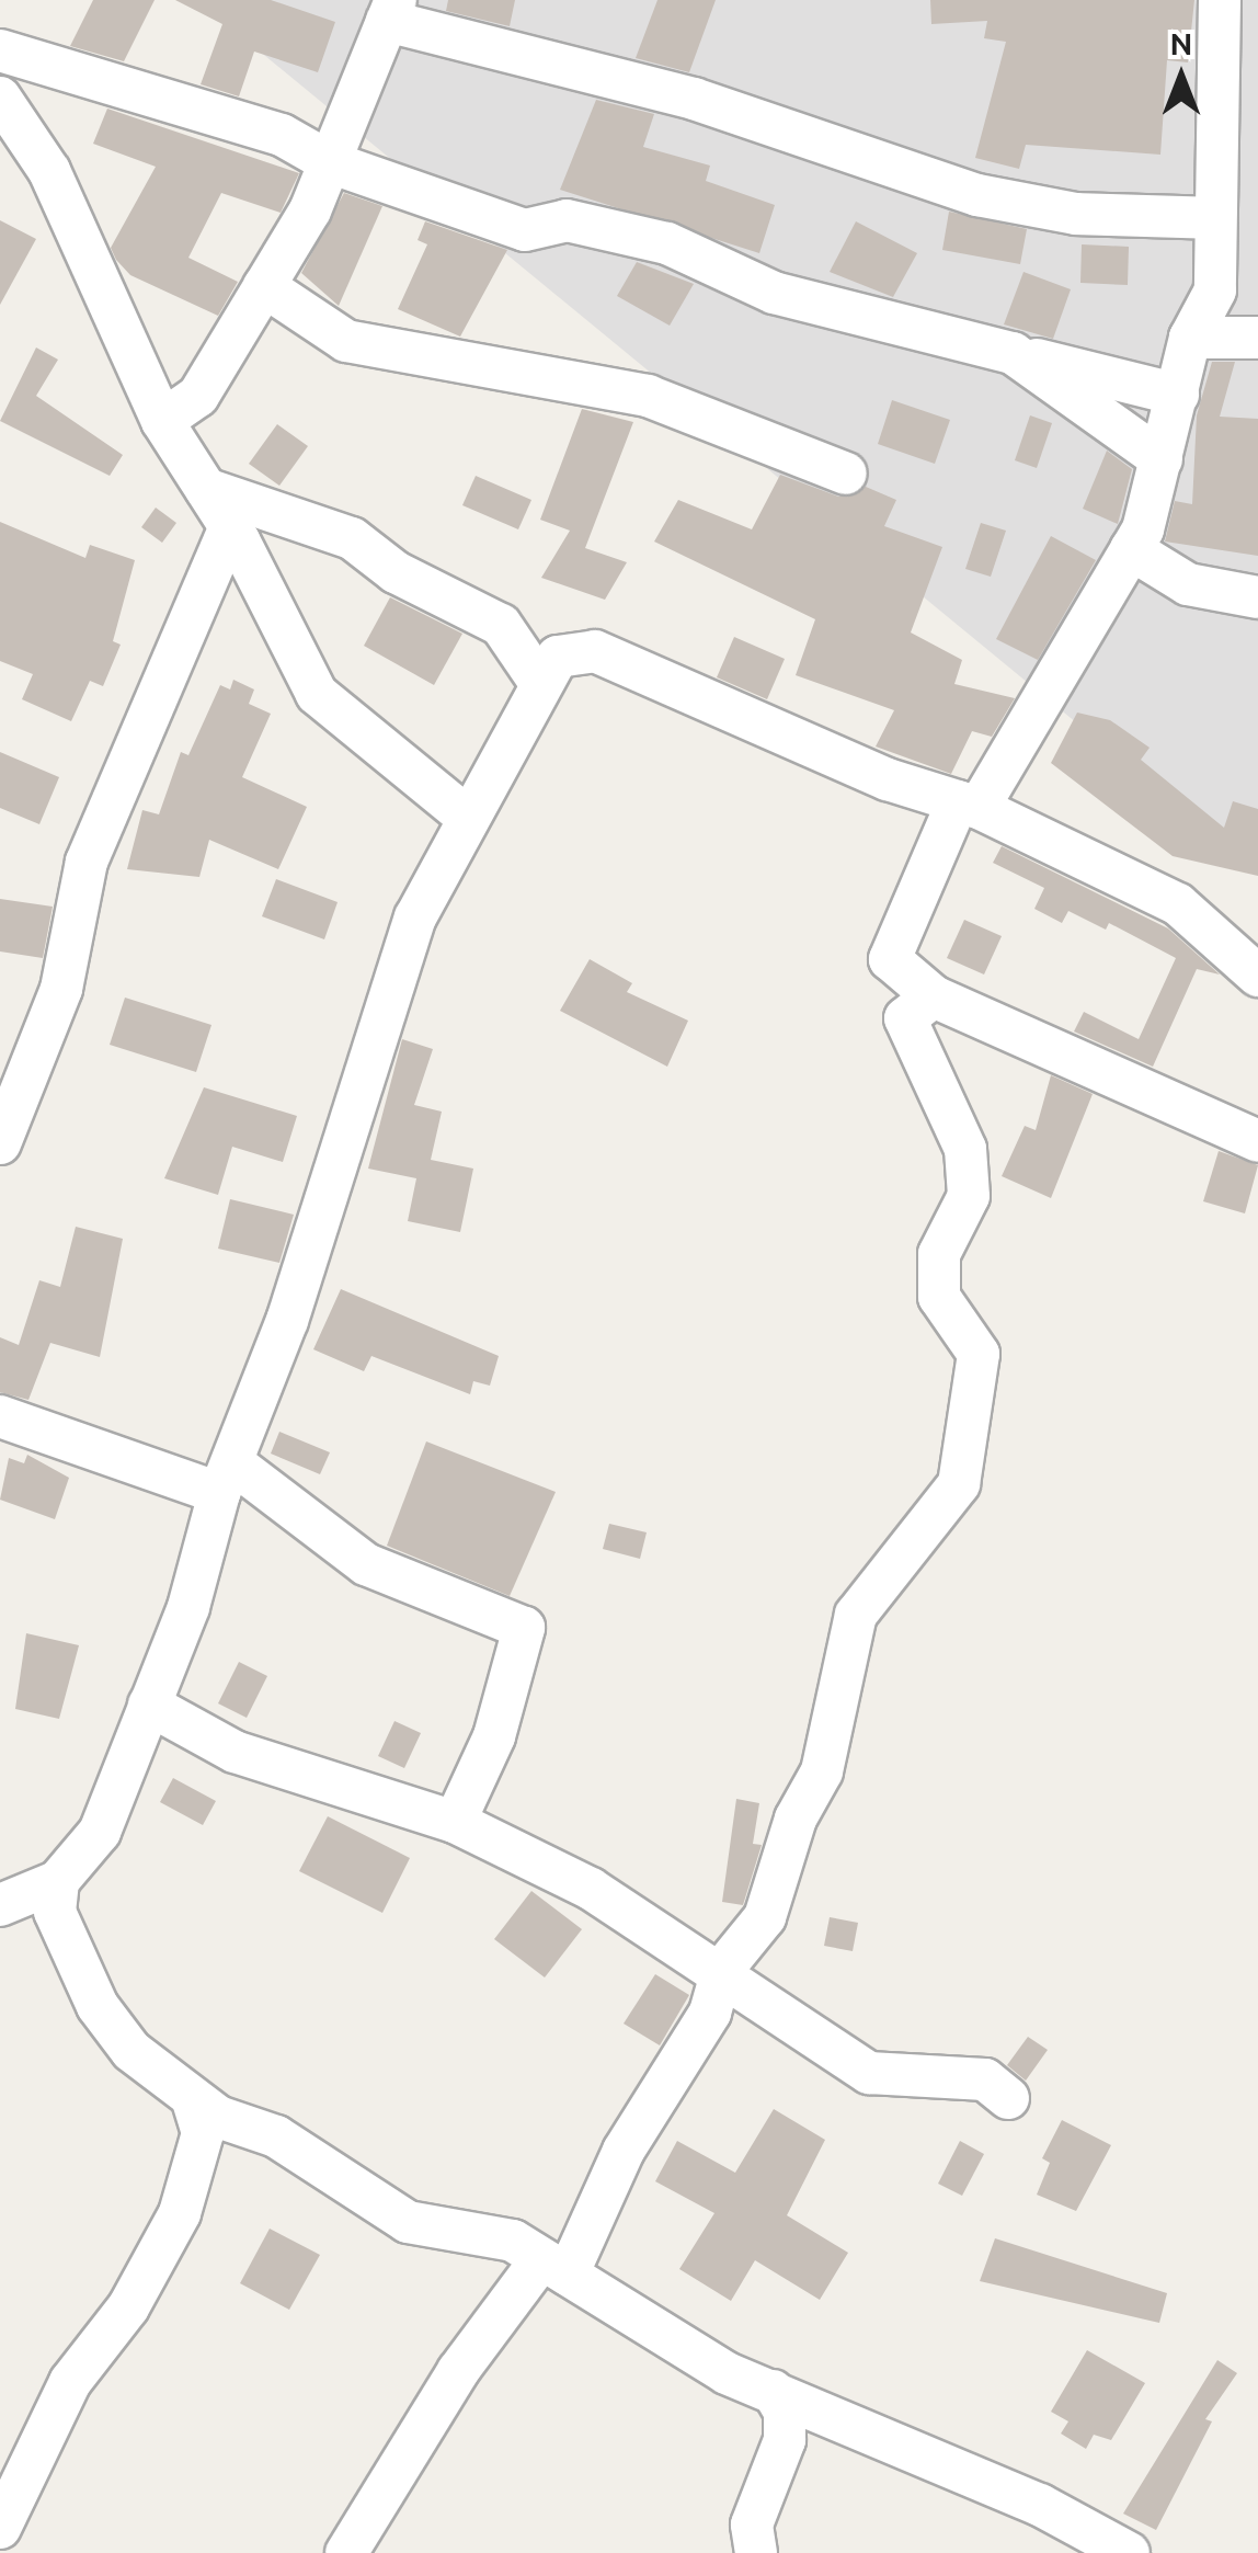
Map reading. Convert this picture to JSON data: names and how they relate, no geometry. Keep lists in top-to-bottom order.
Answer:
{
  "north": "top"
}
